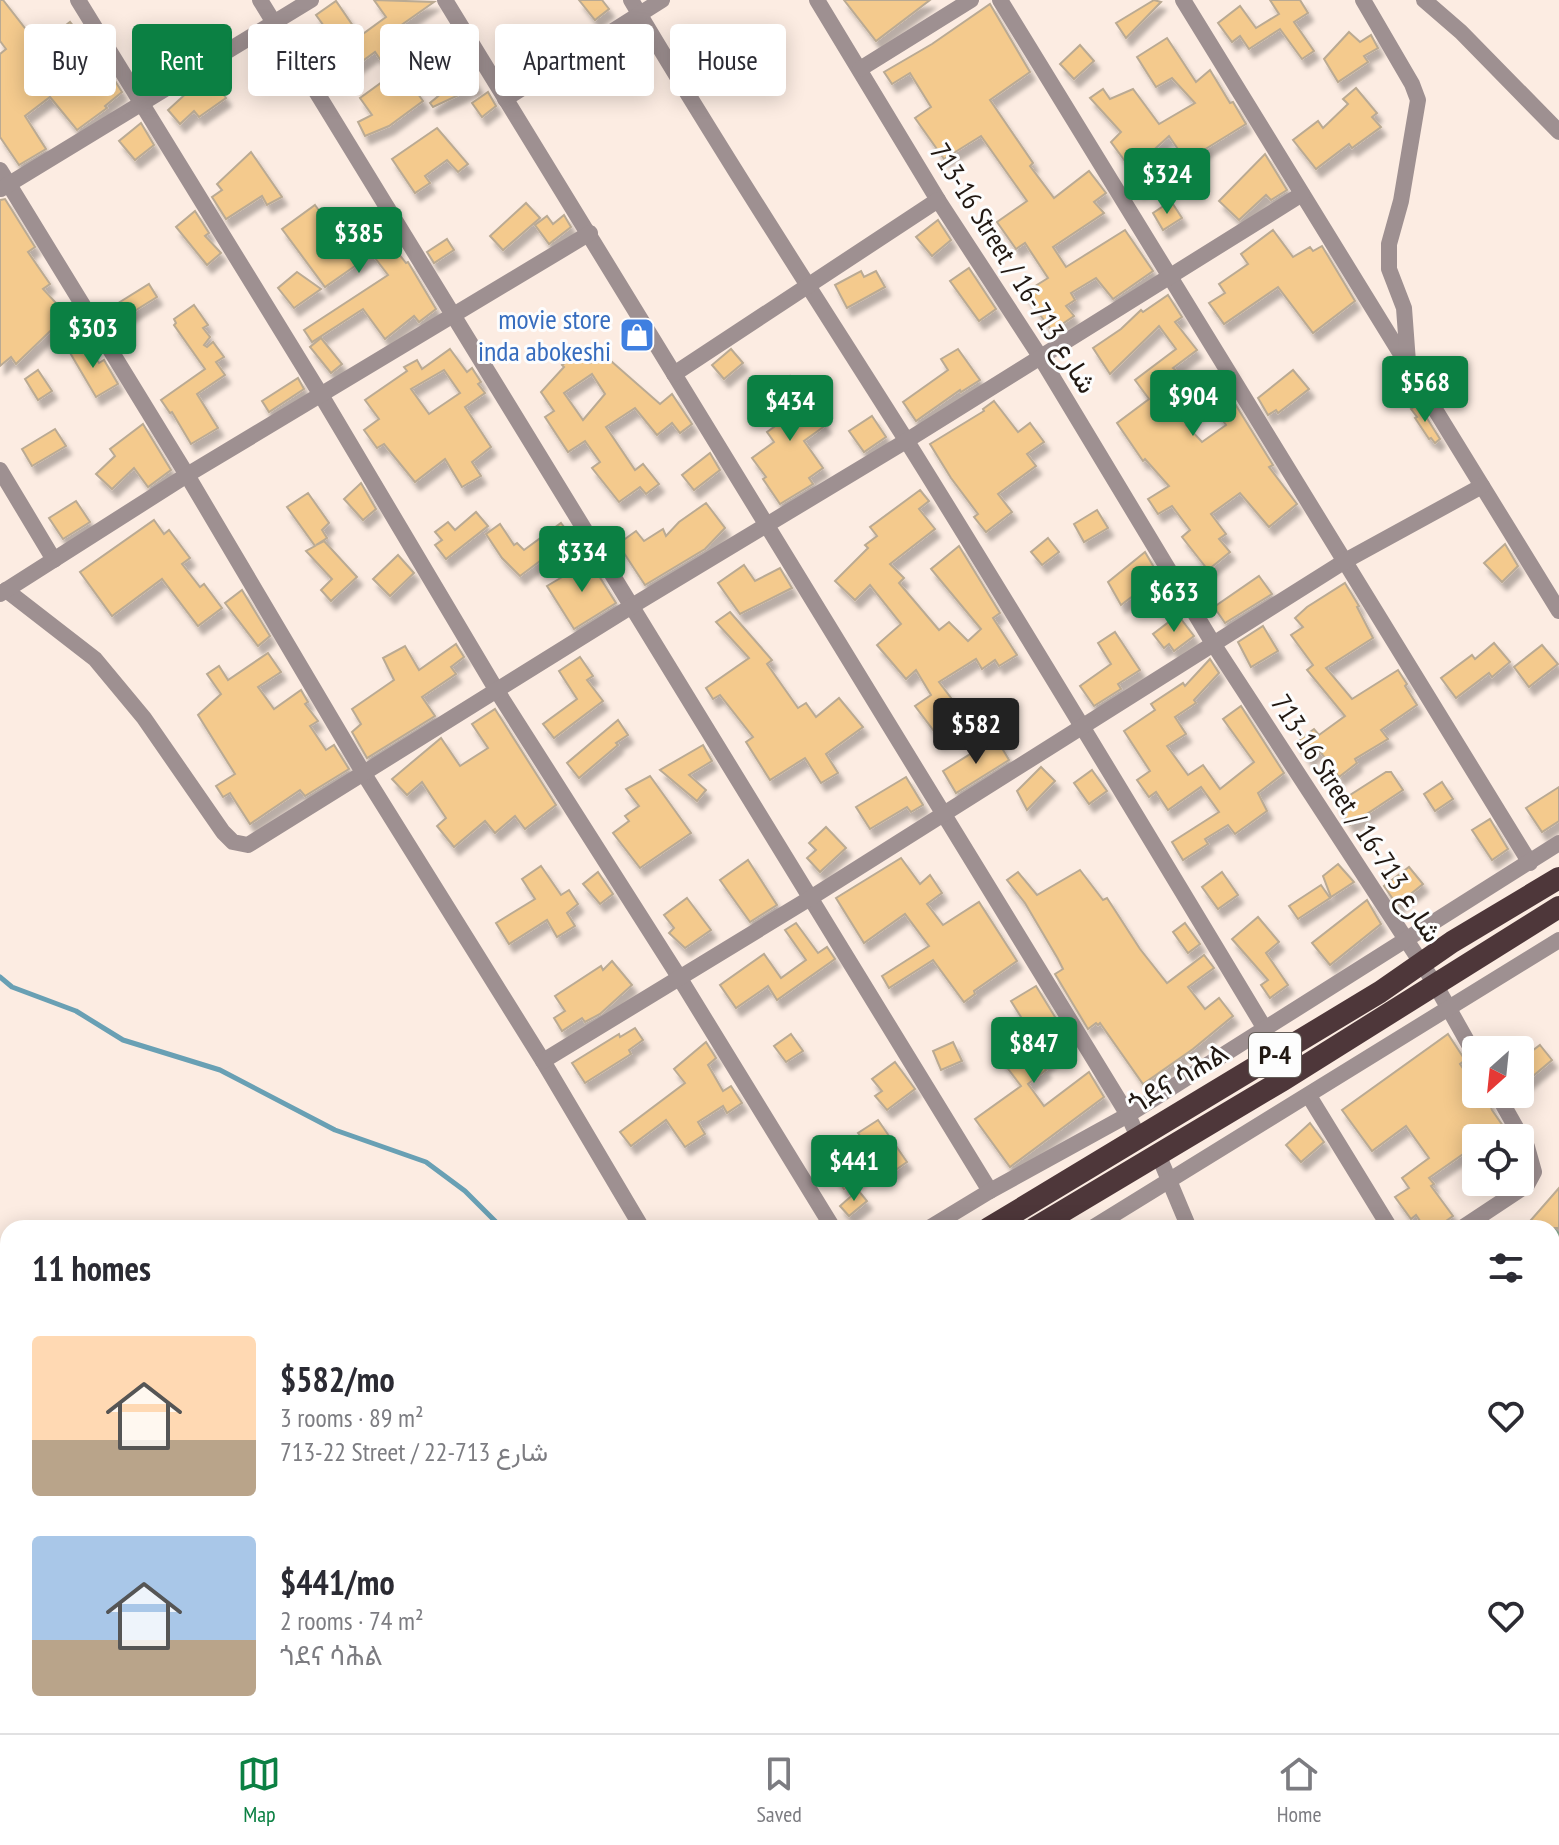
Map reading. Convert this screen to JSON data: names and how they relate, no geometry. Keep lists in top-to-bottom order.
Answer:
{
  "streets": {
    "highway": ["P-4", "ጎደና ሳሕል"],
    "street": ["713-16 Street / شارع 713-16"]
  },
  "crossings": [
    ["713-16 Street / شارع 713-16", "ጎደና ሳሕል"]
  ],
  "places": {
    "shop": ["movie store inda abokeshi"]
  },
  "north": "bottom left",
  "page": {
    "chip": [
      "Buy",
      "Rent",
      "Filters",
      "New",
      "Apartment",
      "House"
    ],
    "price": [
      "$324",
      "$385",
      "$303",
      "$568",
      "$904",
      "$434",
      "$334",
      "$633",
      "$582",
      "$847",
      "$441"
    ],
    "heading": "11 homes",
    "list": [
      {
        "name": "$582/mo",
        "note": "3 rooms · 89 m² · 713-22 Street / شارع 713-22"
      },
      {
        "name": "$441/mo",
        "note": "2 rooms · 74 m² · ጎደና ሳሕል"
      }
    ],
    "tabs": ["Map", "Saved", "Home"]
  }
}
